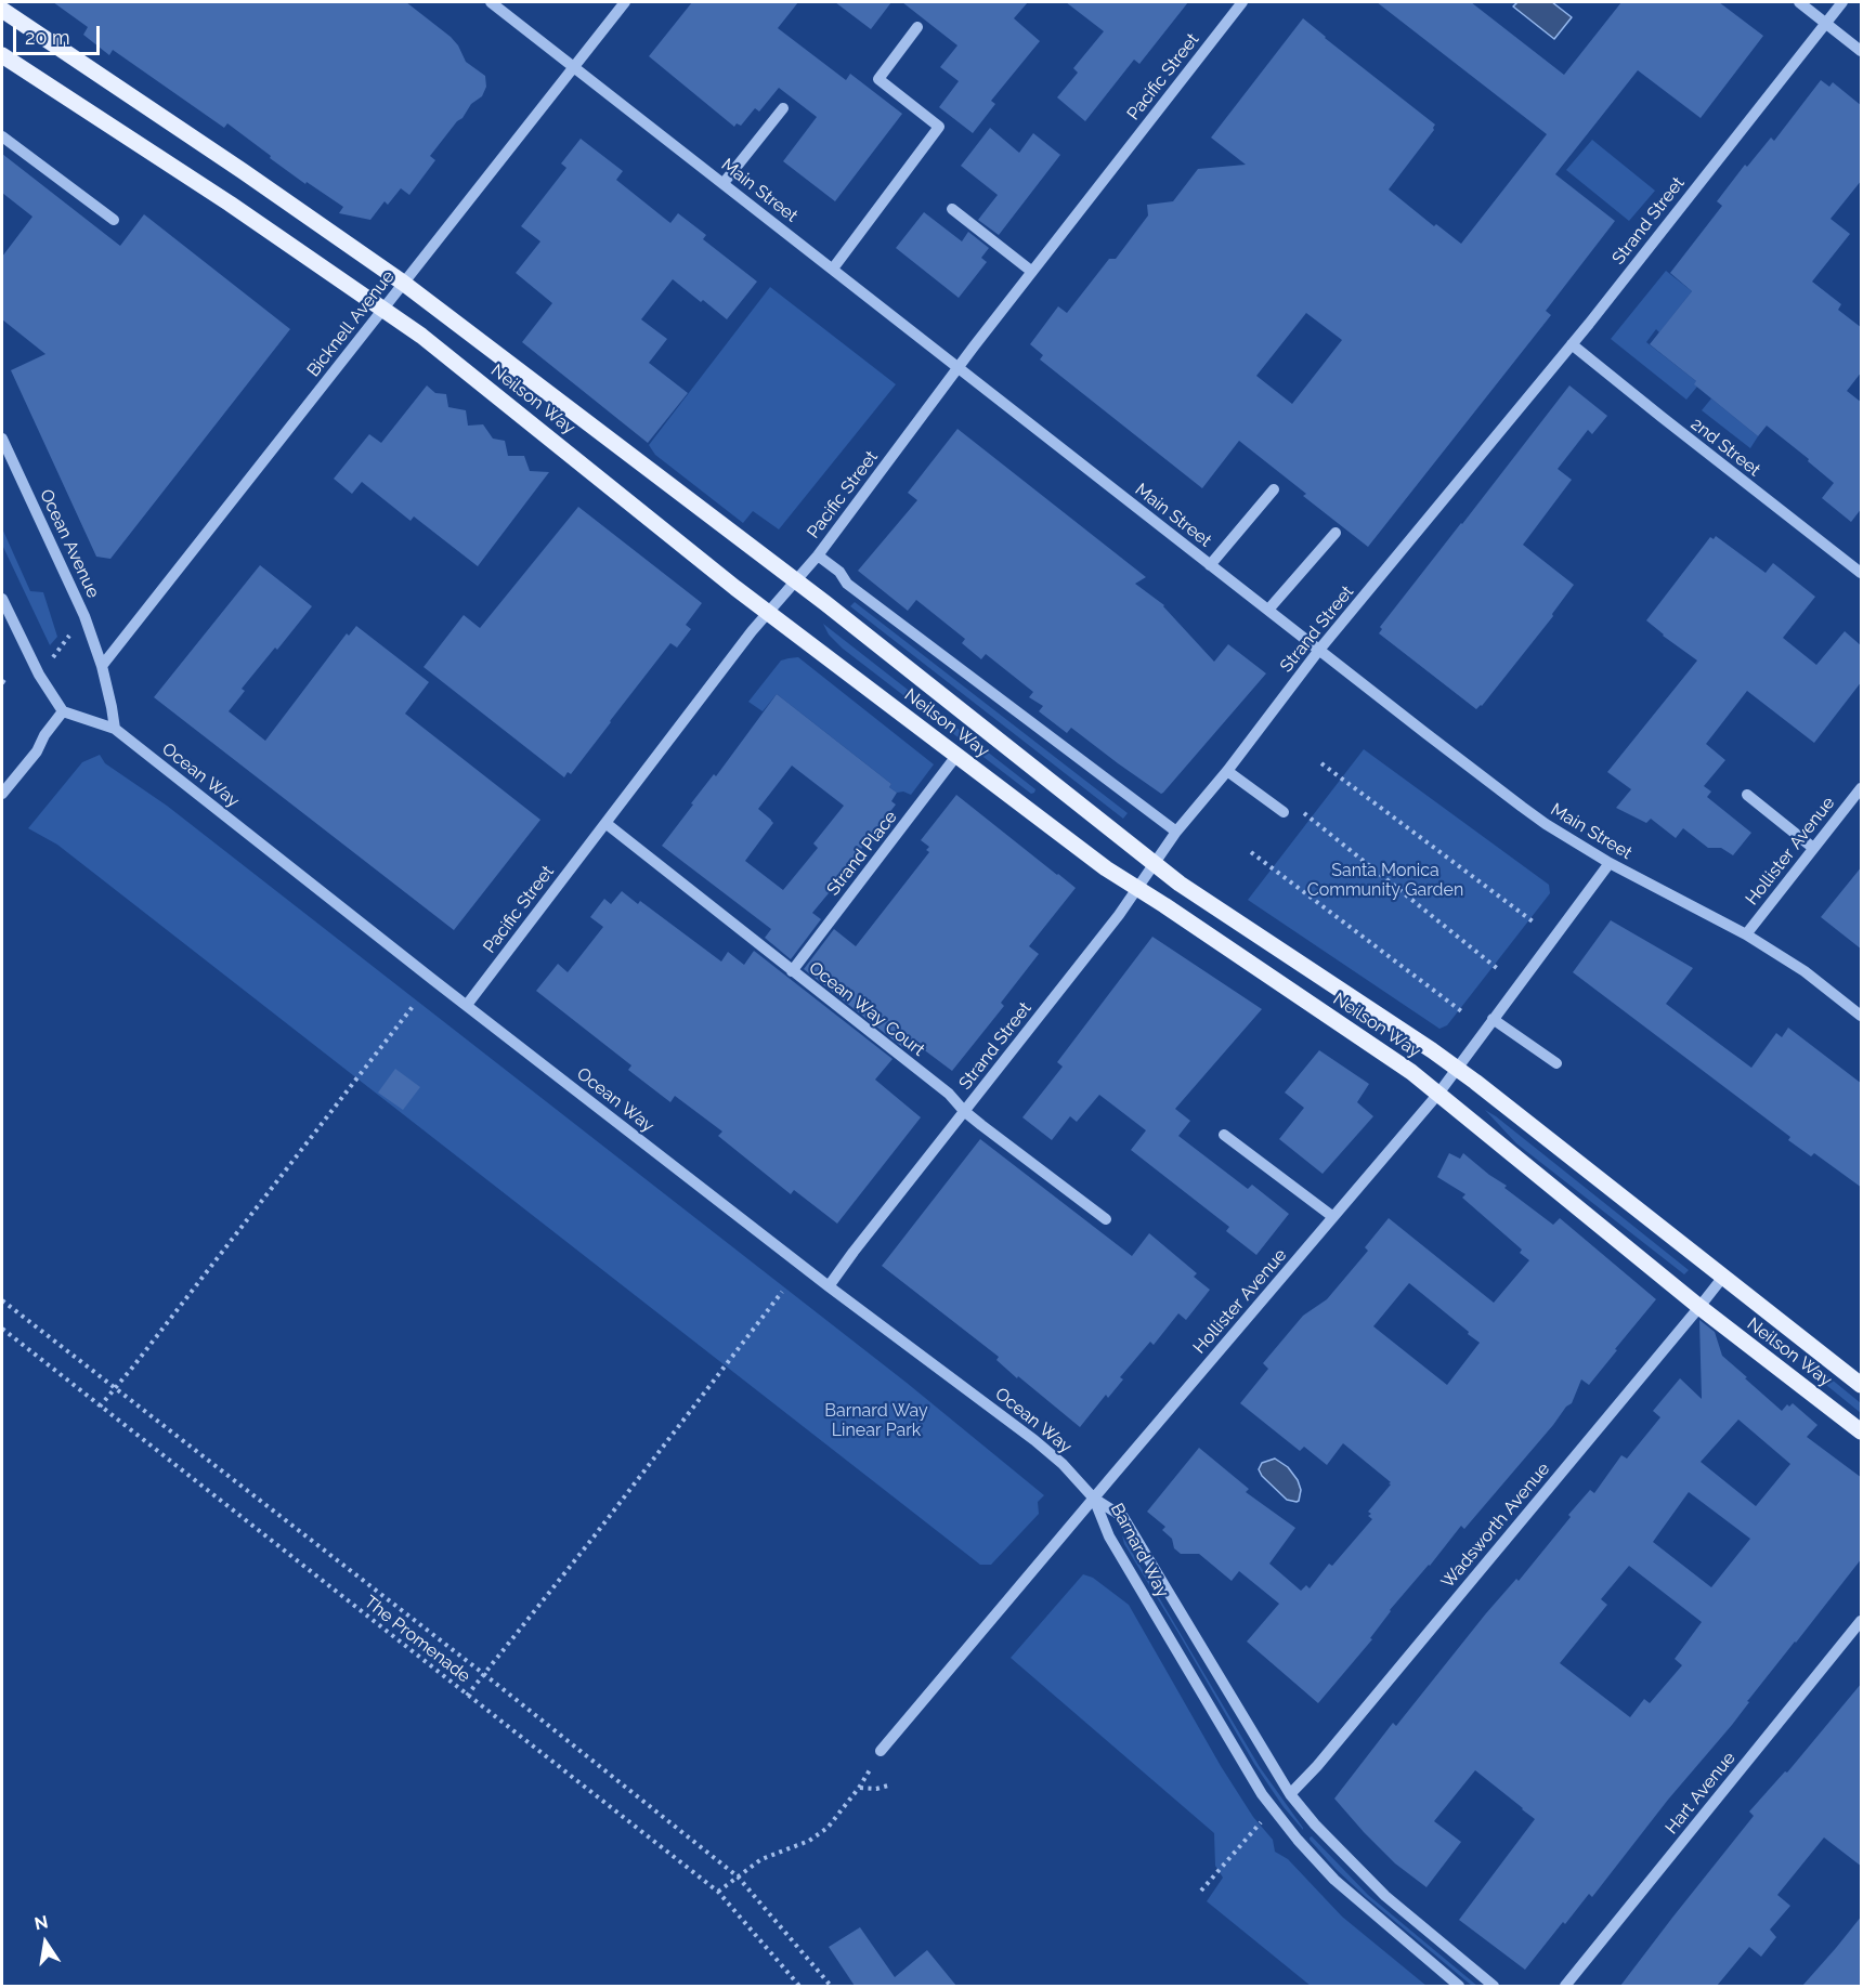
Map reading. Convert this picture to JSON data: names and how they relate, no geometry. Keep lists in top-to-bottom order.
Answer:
{
  "streets": {
    "main road": ["Neilson Way"],
    "street": [
      "Pacific Street",
      "Main Street",
      "Strand Street",
      "Bicknell Avenue",
      "2nd Street",
      "Ocean Avenue",
      "Ocean Way",
      "Hollister Avenue",
      "Strand Place",
      "Ocean Way Court",
      "Wadsworth Avenue",
      "Barnard Way",
      "Hart Avenue"
    ],
    "path": ["The Promenade"]
  },
  "crossings": [
    ["Pacific Street", "Main Street"],
    ["Pacific Street", "Neilson Way"],
    ["Pacific Street", "Ocean Way"],
    ["Pacific Street", "Ocean Way Court"],
    ["Main Street", "Strand Street"],
    ["Main Street", "Bicknell Avenue"],
    ["Main Street", "Hollister Avenue"],
    ["Strand Street", "Neilson Way"],
    ["Strand Street", "2nd Street"],
    ["Strand Street", "Ocean Way"],
    ["Strand Street", "Ocean Way Court"],
    ["Bicknell Avenue", "Neilson Way"],
    ["Bicknell Avenue", "Ocean Avenue"],
    ["Neilson Way", "Hollister Avenue"],
    ["Neilson Way", "Strand Place"],
    ["Neilson Way", "Wadsworth Avenue"],
    ["Ocean Way", "Hollister Avenue"],
    ["Ocean Way", "Barnard Way"],
    ["Hollister Avenue", "Barnard Way"],
    ["Strand Place", "Ocean Way Court"],
    ["Wadsworth Avenue", "Barnard Way"]
  ],
  "parks": ["Santa Monica Community Garden", "Barnard Way Linear Park"],
  "scale_bar": "20 m",
  "north": "top"
}
